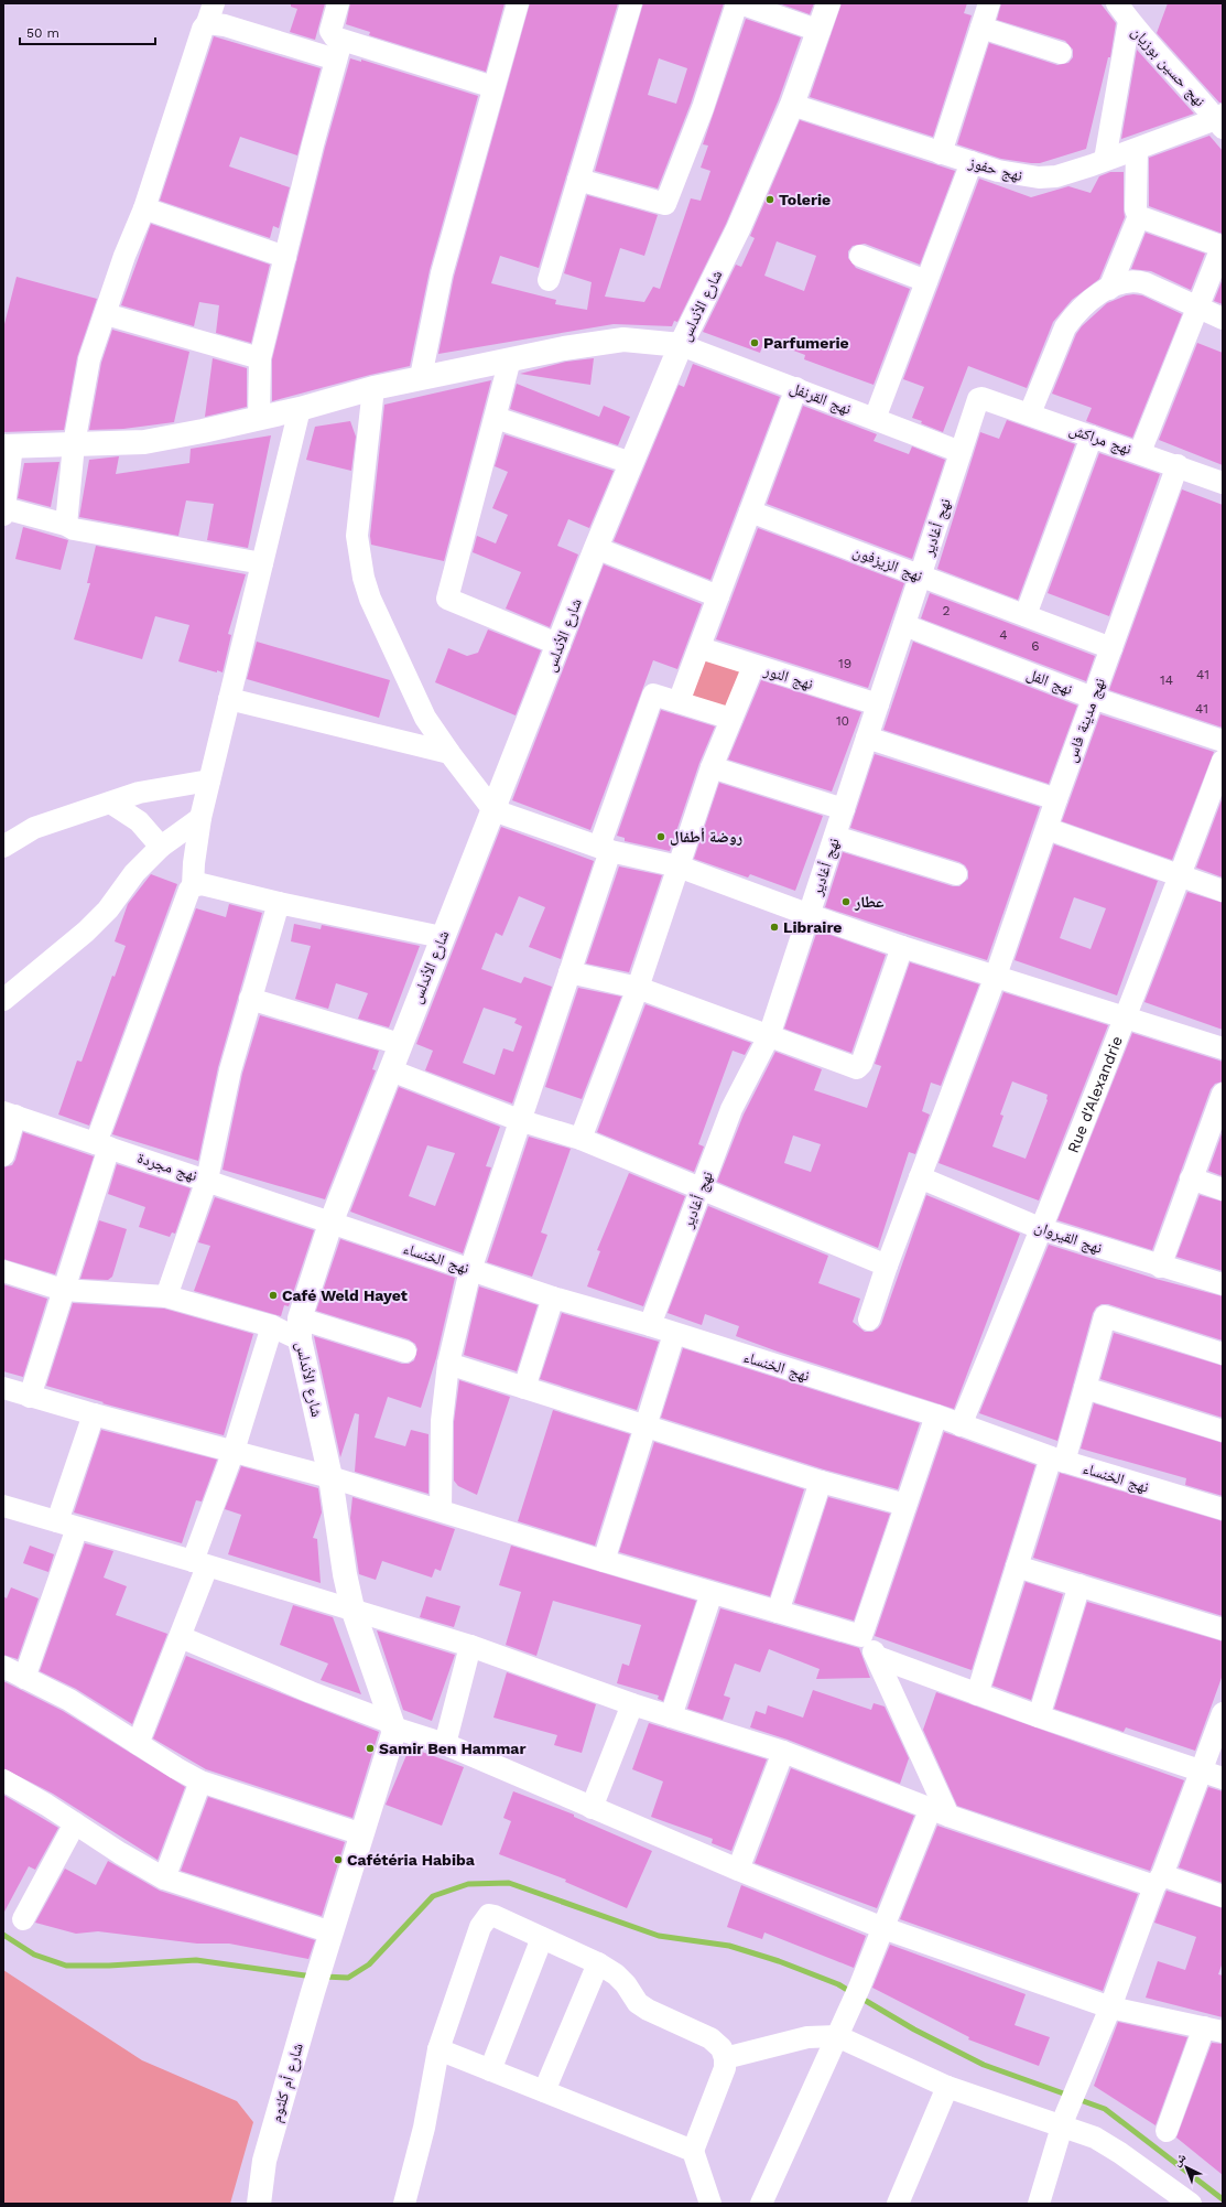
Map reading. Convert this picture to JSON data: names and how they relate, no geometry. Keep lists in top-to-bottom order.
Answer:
{
  "streets": {
    "street": [
      "نهج حسين بوزيان",
      "نهج حفوز",
      "شارع الأندلس",
      "نهج القرنفل",
      "نهج مراكش",
      "نهج أغادير",
      "نهج الزيزفون",
      "نهج النور",
      "نهج الفل",
      "نهج مدينة فاس",
      "Rue d'Alexandrie",
      "نهج مجردة",
      "نهج القيروان",
      "نهج الخنساء",
      "شارع أم كلثوم"
    ]
  },
  "crossings": [
    ["نهج حسين بوزيان", "نهج حفوز"],
    ["نهج حفوز", "شارع الأندلس"],
    ["شارع الأندلس", "نهج القرنفل"],
    ["شارع الأندلس", "نهج مجردة"],
    ["شارع الأندلس", "نهج الخنساء"],
    ["نهج القرنفل", "نهج أغادير"],
    ["نهج مراكش", "نهج أغادير"],
    ["نهج مراكش", "نهج مدينة فاس"],
    ["نهج أغادير", "نهج الزيزفون"],
    ["نهج أغادير", "نهج النور"],
    ["نهج أغادير", "نهج الفل"],
    ["نهج أغادير", "نهج الخنساء"],
    ["نهج الزيزفون", "نهج مدينة فاس"],
    ["نهج الفل", "نهج مدينة فاس"],
    ["نهج مدينة فاس", "نهج القيروان"],
    ["Rue d'Alexandrie", "نهج القيروان"],
    ["Rue d'Alexandrie", "نهج الخنساء"],
    ["نهج مجردة", "نهج الخنساء"]
  ],
  "places": [
    "Tolerie",
    "Parfumerie",
    "روضة أطفال",
    "عطار",
    "Libraire",
    "Café Weld Hayet",
    "Samir Ben Hammar",
    "Cafétéria Habiba"
  ],
  "house_numbers": [
    "2",
    "4",
    "6",
    "19",
    "41",
    "14",
    "41",
    "10"
  ],
  "scale_bar": "50 m",
  "north": "top left"
}
